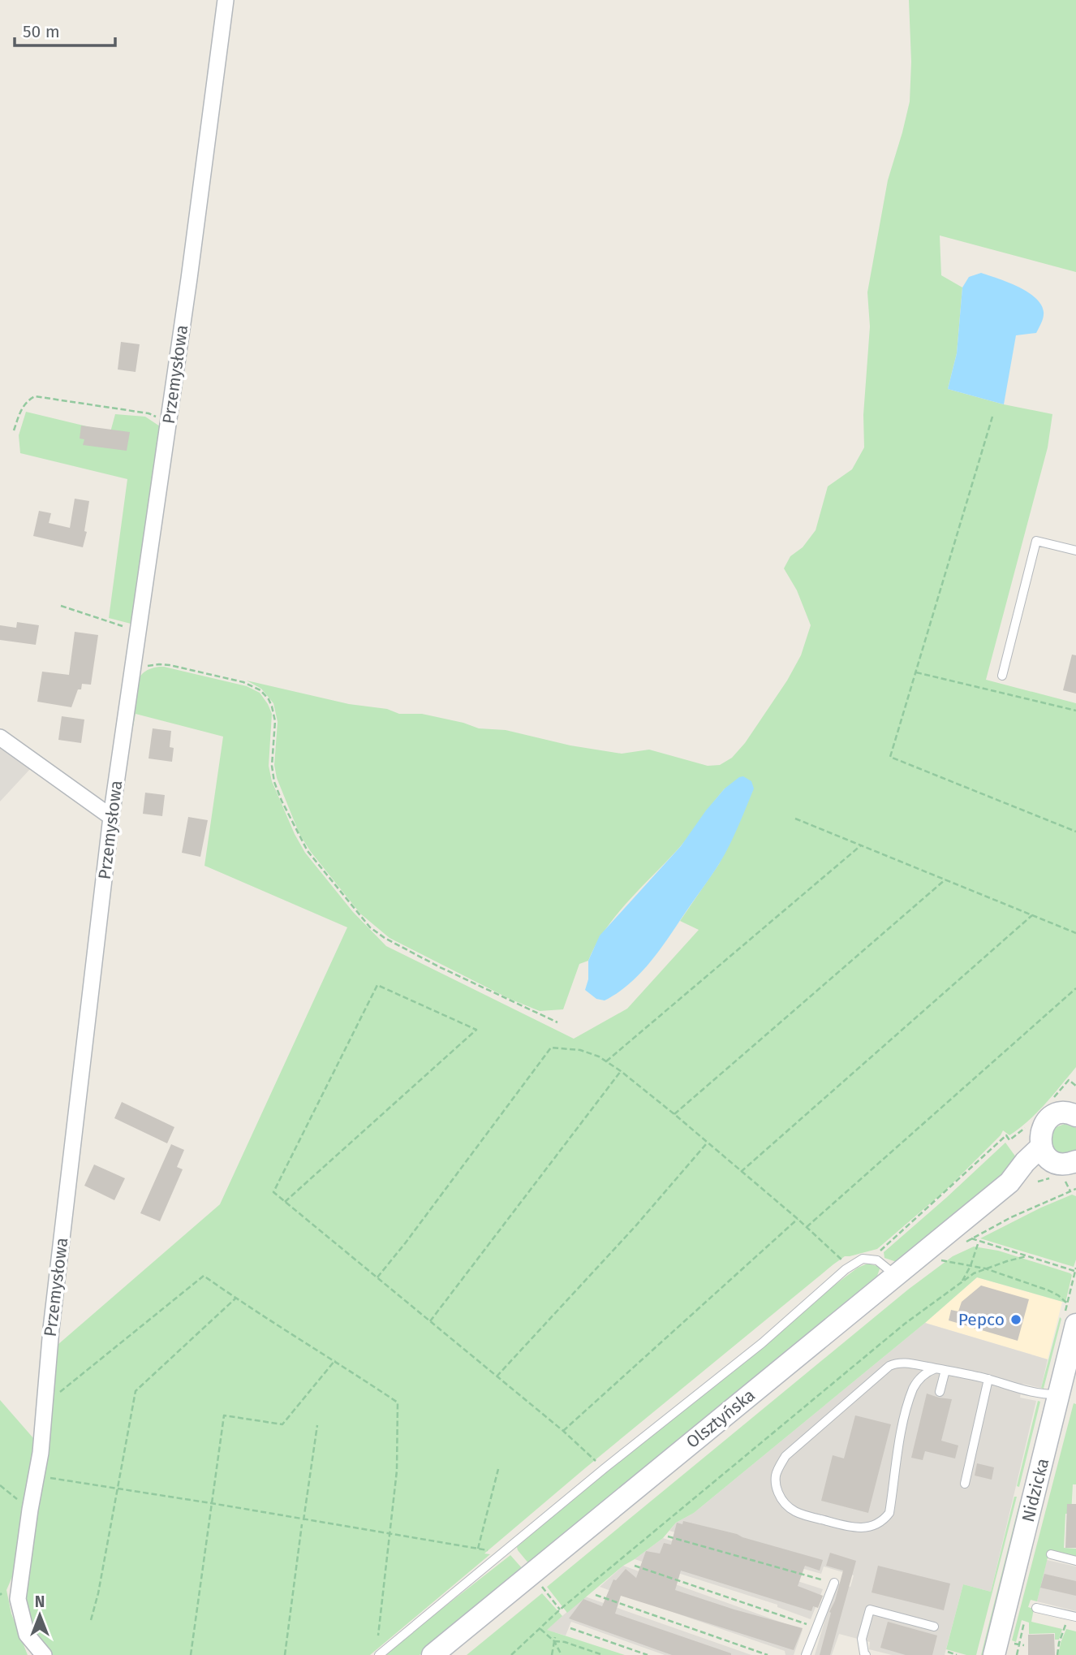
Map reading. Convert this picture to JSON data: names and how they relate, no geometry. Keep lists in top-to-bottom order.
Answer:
{
  "streets": {
    "main road": ["Olsztyńska", "Nidzicka"],
    "street": ["Przemysłowa"]
  },
  "places": ["Pepco"],
  "scale_bar": "50 m",
  "north": "top"
}
